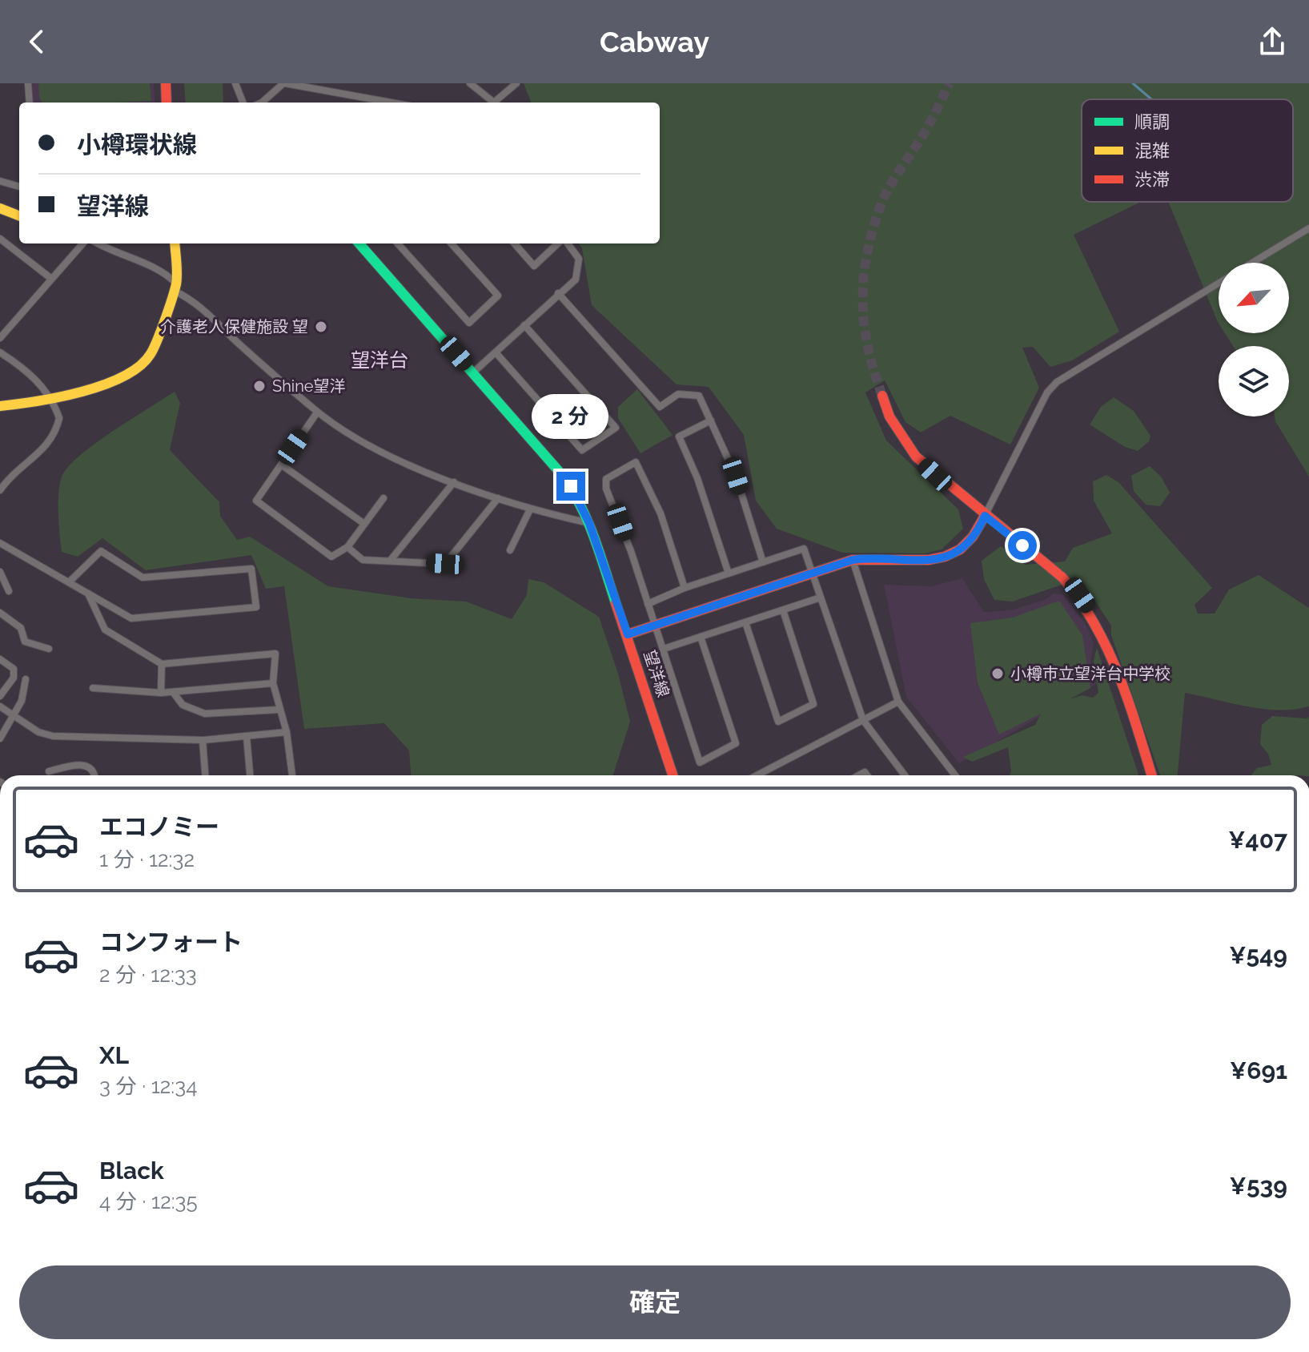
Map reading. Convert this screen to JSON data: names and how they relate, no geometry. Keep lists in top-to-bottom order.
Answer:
{
  "streets": {
    "street": ["望洋線"]
  },
  "districts": ["望洋台"],
  "places": ["介護老人保健施設 望", "Shine望洋", "小樽市立望洋台中学校"],
  "legend": ["順調", "混雑", "渋滞"],
  "north": "bottom left",
  "page": {
    "header": "Cabway",
    "banner": ["小樽環状線", "望洋線"],
    "bubble": "2 分",
    "list": [
      {
        "name": "エコノミー",
        "note": "1 分 · 12:32",
        "value": "¥407"
      },
      {
        "name": "コンフォート",
        "note": "2 分 · 12:33",
        "value": "¥549"
      },
      {
        "name": "XL",
        "note": "3 分 · 12:34",
        "value": "¥691"
      },
      {
        "name": "Black",
        "note": "4 分 · 12:35",
        "value": "¥539"
      }
    ],
    "buttons": "確定"
  }
}
